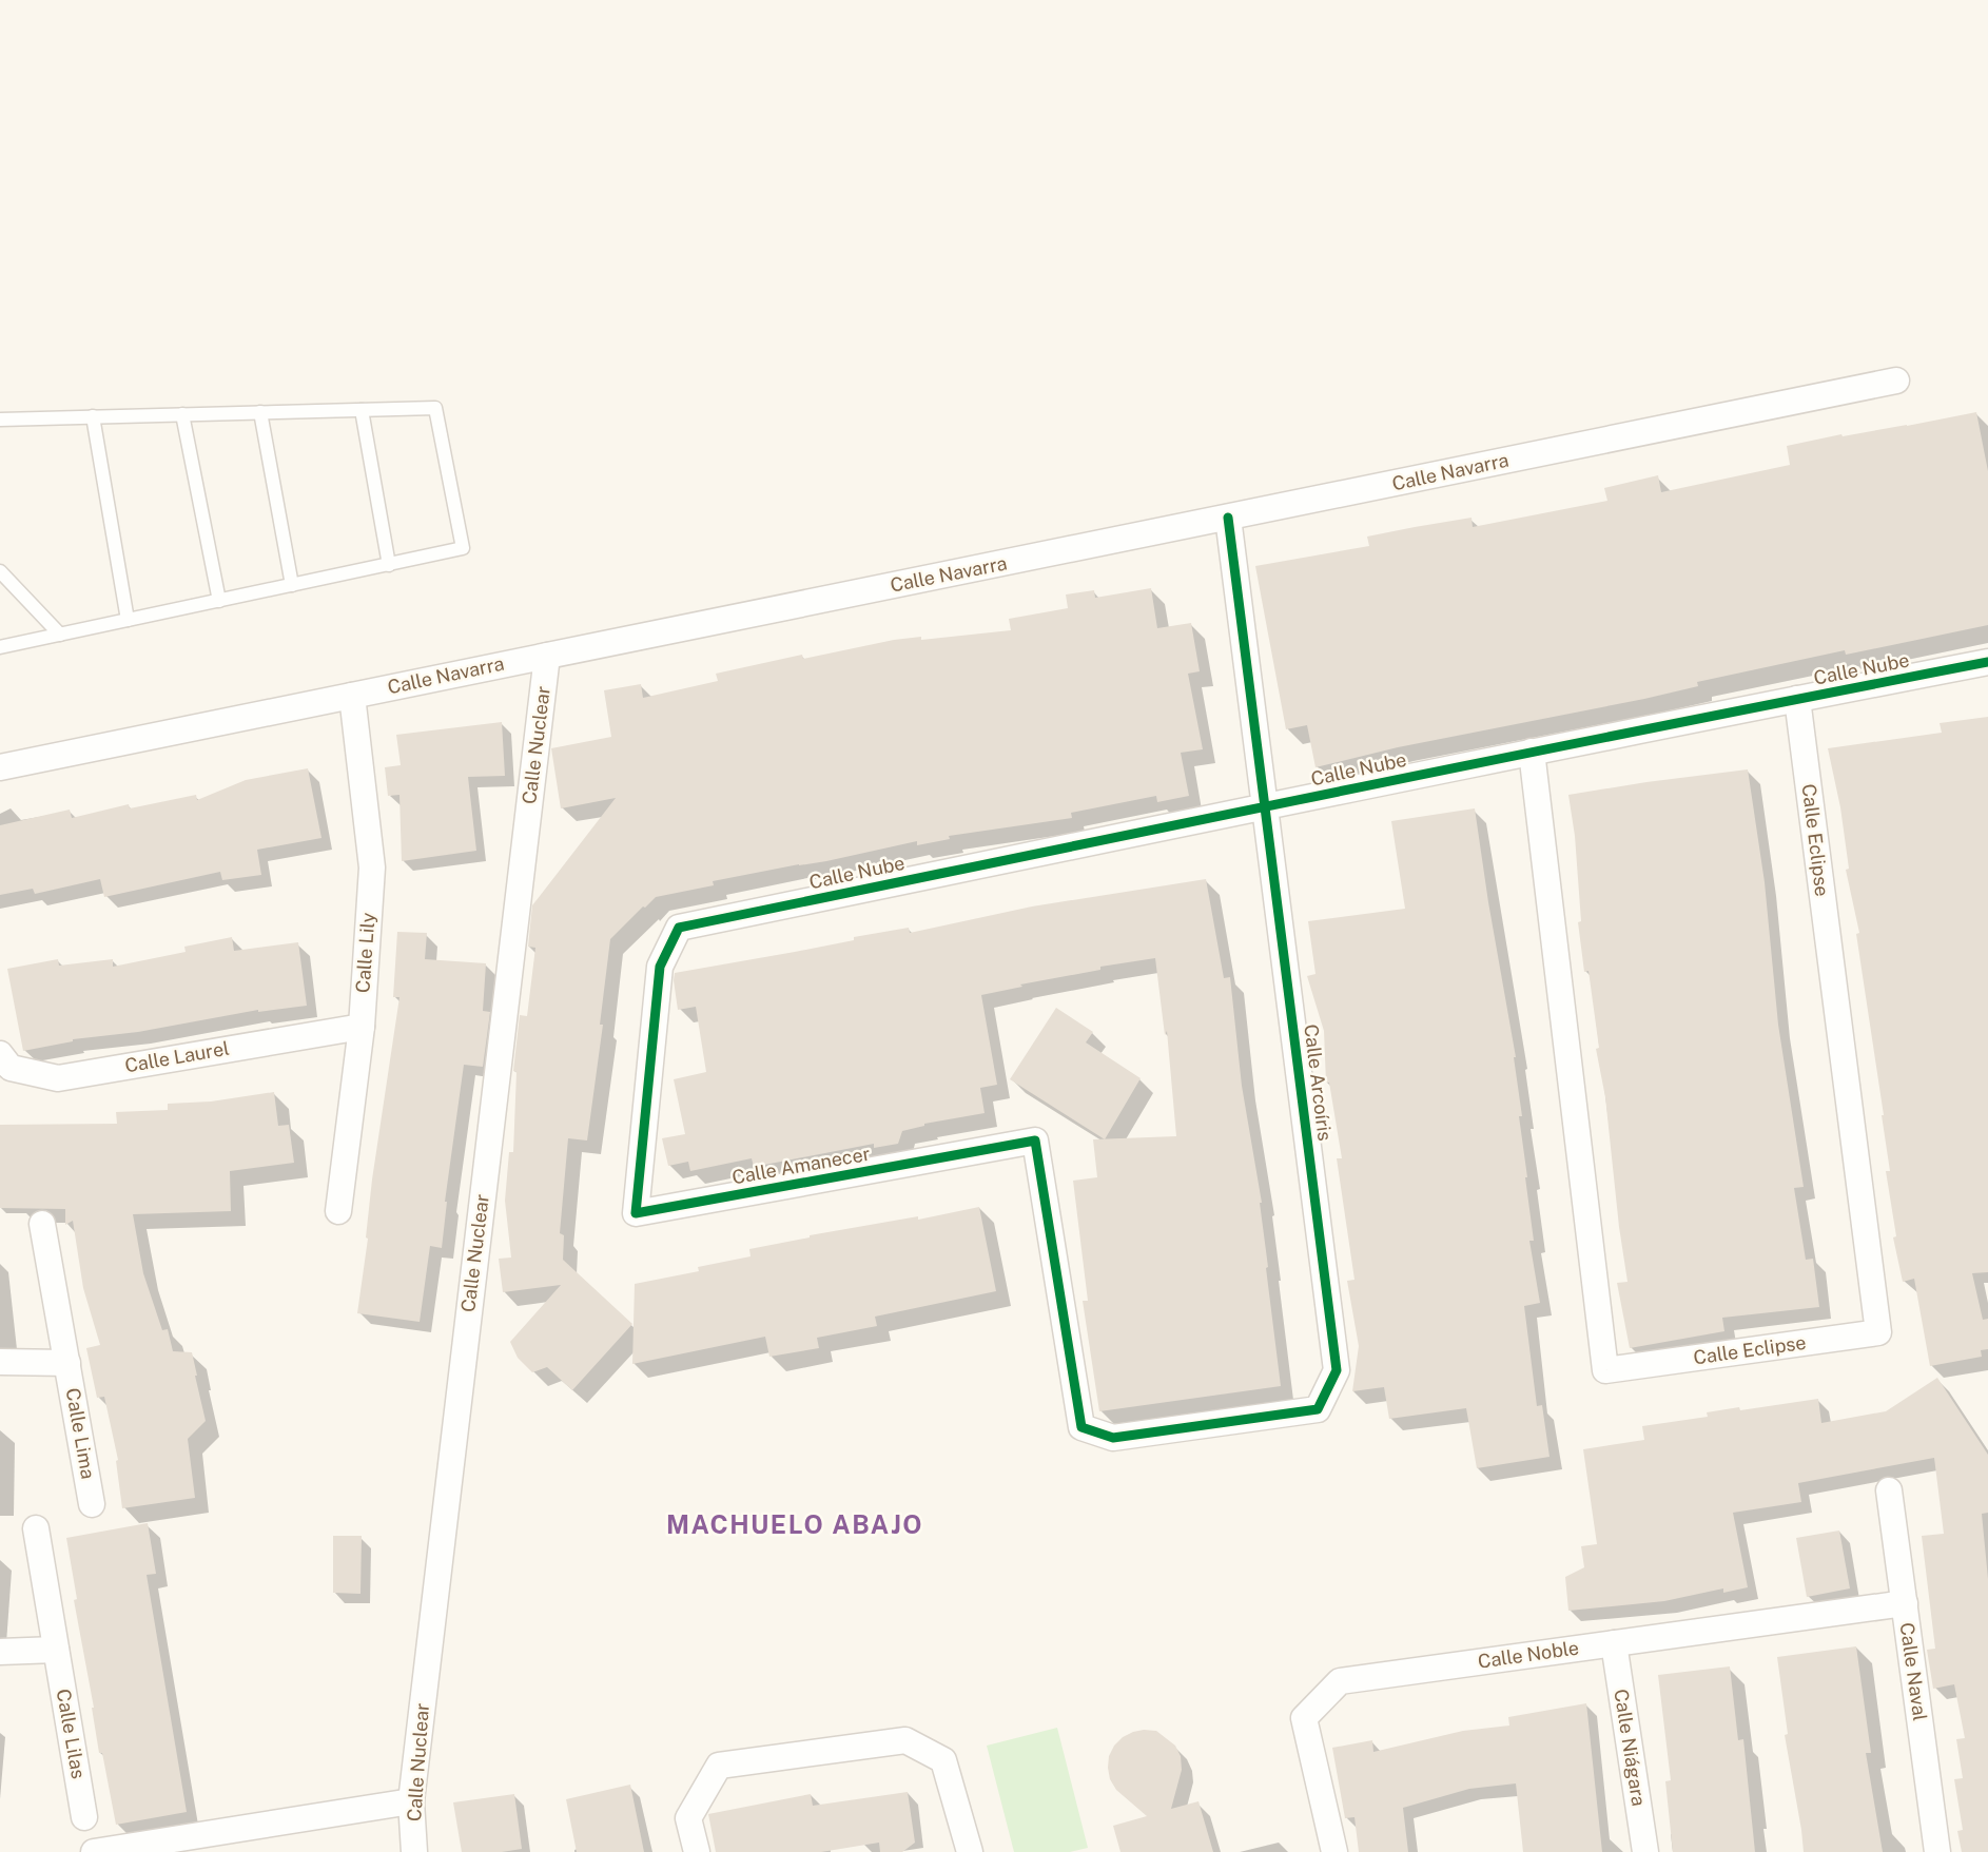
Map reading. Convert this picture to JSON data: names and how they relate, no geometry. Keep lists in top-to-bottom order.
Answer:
{
  "streets": {
    "street": [
      "Calle Navarra",
      "Calle Nube",
      "Calle Nuclear",
      "Calle Eclipse",
      "Calle Lily",
      "Calle Laurel",
      "Calle Arcoíris",
      "Calle Amanecer",
      "Calle Lima",
      "Calle Noble",
      "Calle Naval",
      "Calle Lilas",
      "Calle Niágara"
    ]
  },
  "crossings": [
    ["Calle Navarra", "Calle Nuclear"],
    ["Calle Navarra", "Calle Lily"],
    ["Calle Navarra", "Calle Arcoíris"],
    ["Calle Nube", "Calle Eclipse"],
    ["Calle Nube", "Calle Arcoíris"],
    ["Calle Nube", "Calle Amanecer"],
    ["Calle Lily", "Calle Laurel"],
    ["Calle Arcoíris", "Calle Amanecer"],
    ["Calle Noble", "Calle Naval"],
    ["Calle Noble", "Calle Niágara"]
  ],
  "districts": ["MACHUELO ABAJO"]
}
